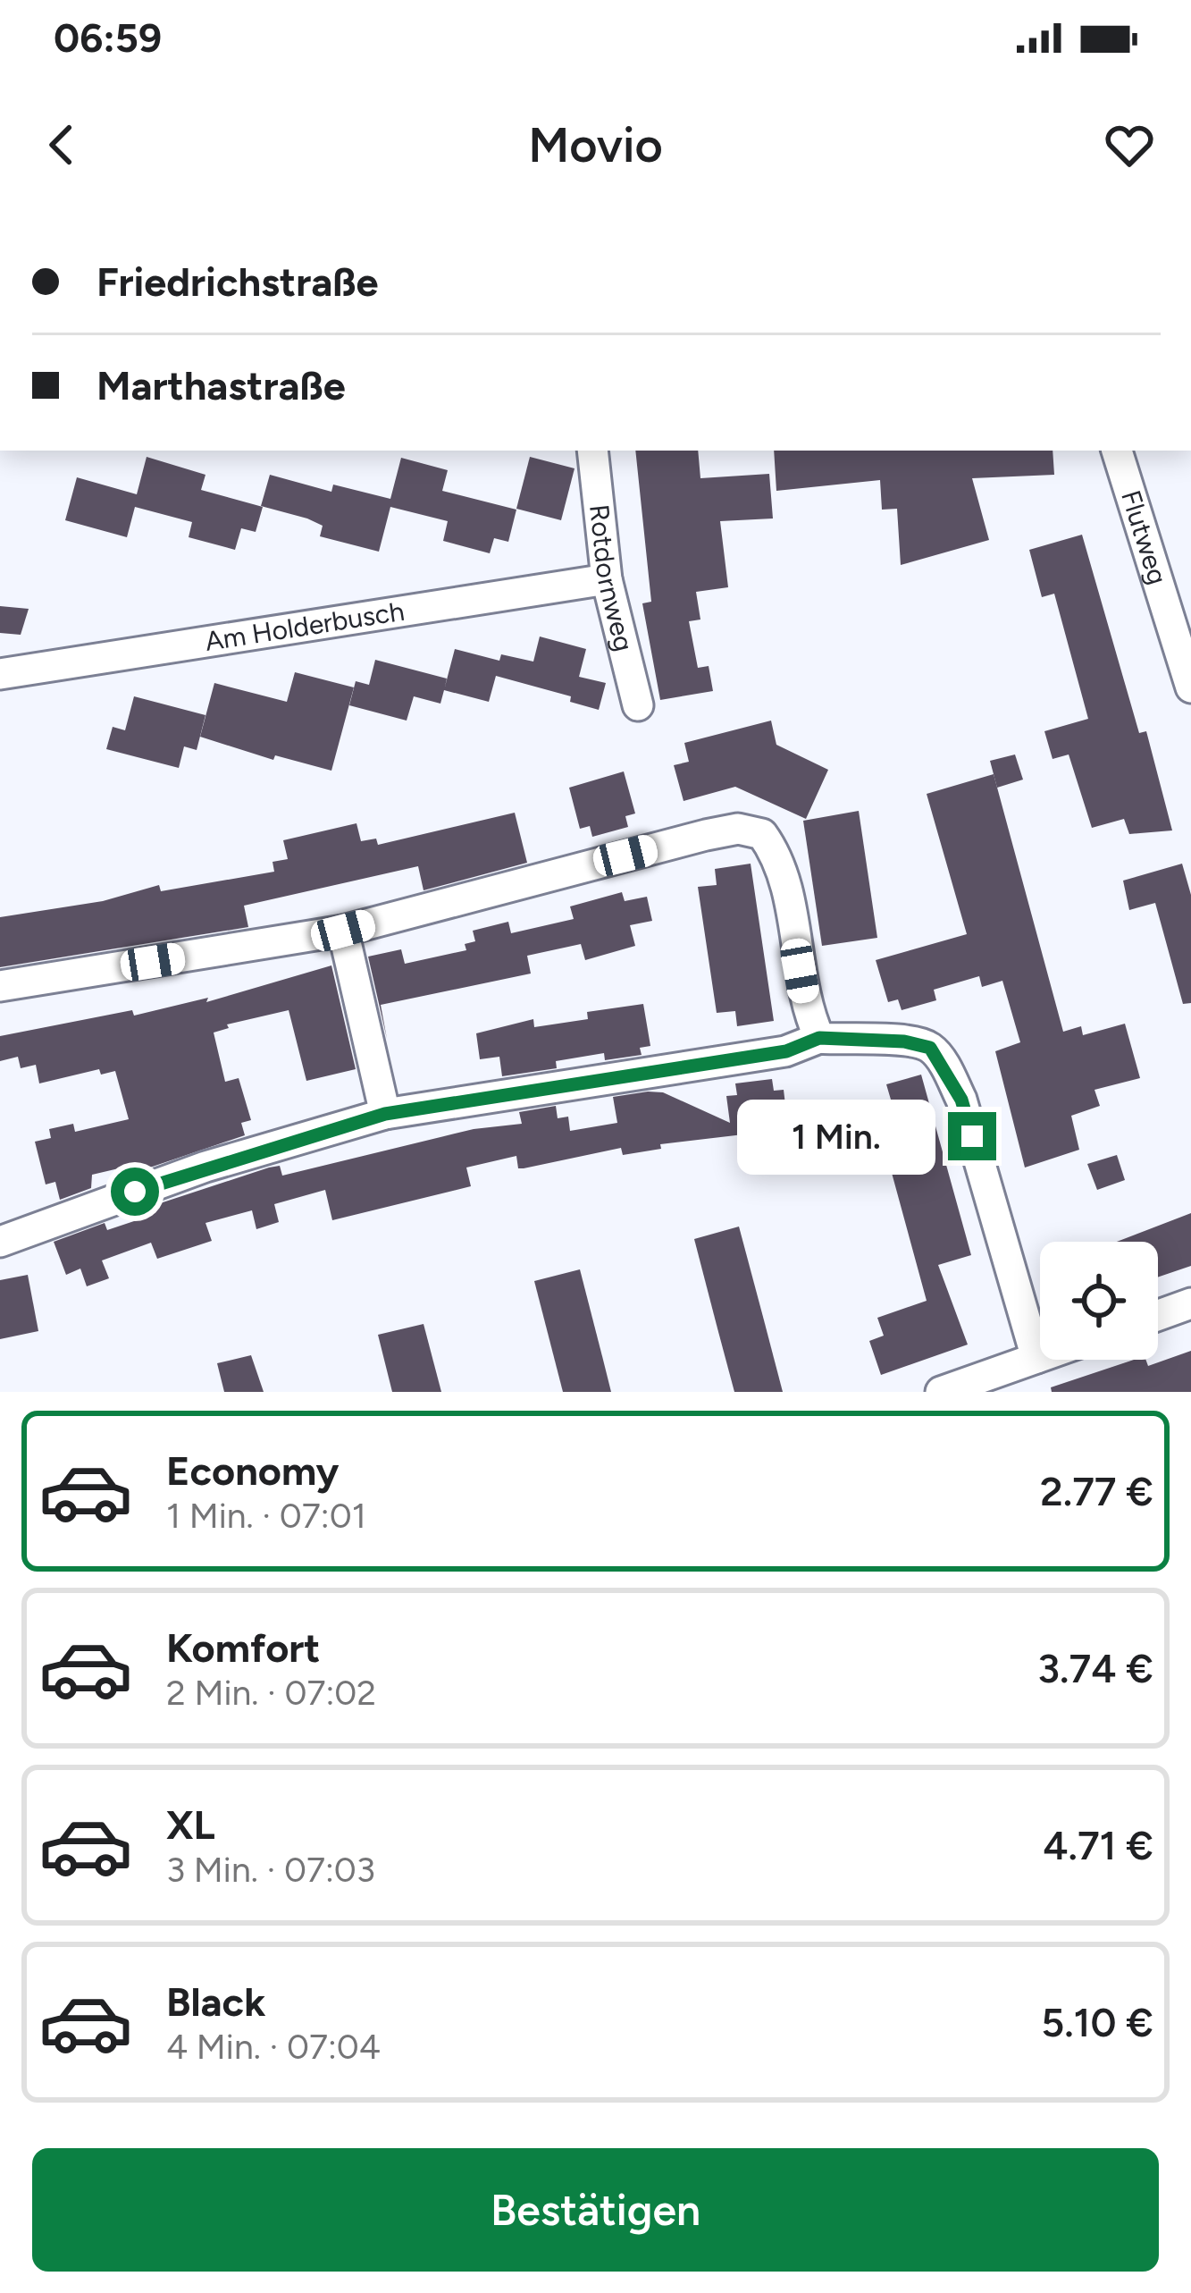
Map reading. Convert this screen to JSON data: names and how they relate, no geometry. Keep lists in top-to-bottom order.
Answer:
{
  "streets": {
    "street": ["Flutweg", "Rotdornweg", "Am Holderbusch"]
  },
  "crossings": [
    ["Rotdornweg", "Am Holderbusch"]
  ],
  "page": {
    "status": "06:59",
    "header": "Movio",
    "banner": ["Friedrichstraße", "Marthastraße"],
    "bubble": "1 Min.",
    "list": [
      {
        "name": "Economy",
        "note": "1 Min. · 07:01",
        "value": "2.77 €"
      },
      {
        "name": "Komfort",
        "note": "2 Min. · 07:02",
        "value": "3.74 €"
      },
      {
        "name": "XL",
        "note": "3 Min. · 07:03",
        "value": "4.71 €"
      },
      {
        "name": "Black",
        "note": "4 Min. · 07:04",
        "value": "5.10 €"
      }
    ],
    "buttons": "Bestätigen"
  }
}
